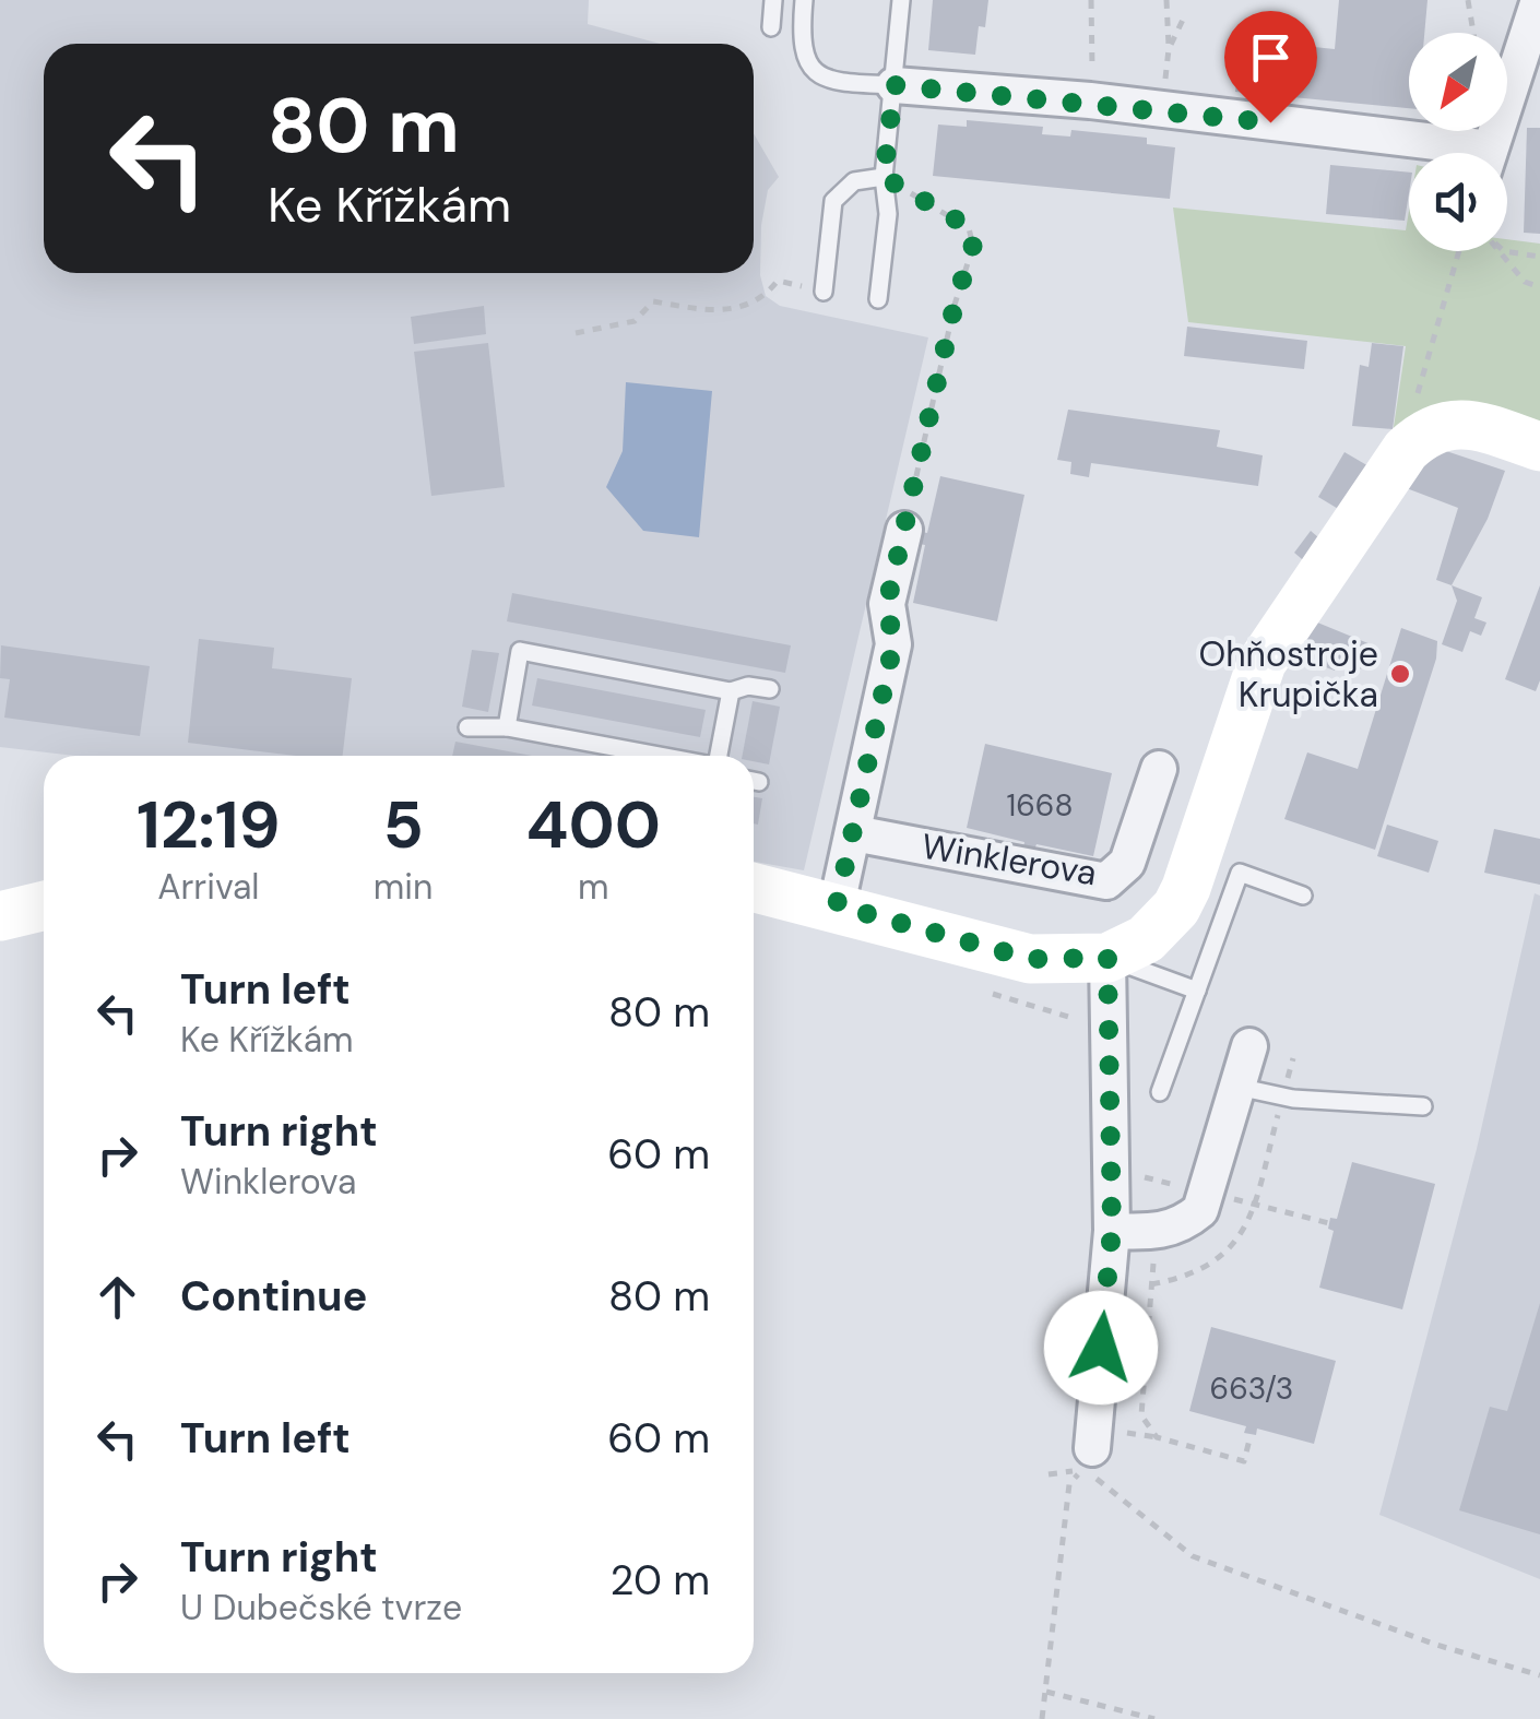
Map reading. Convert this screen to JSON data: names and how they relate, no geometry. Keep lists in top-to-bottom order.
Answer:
{
  "streets": {
    "street": ["Winklerova"]
  },
  "places": ["Ohňostroje Krupička"],
  "house_numbers": ["1668", "663/3"],
  "north": "bottom left",
  "page": {
    "turn": ["80 m", "Ke Křížkám"],
    "eta": [
      "12:19",
      "Arrival",
      "5",
      "min",
      "400",
      "m"
    ],
    "list": [
      {
        "name": "Turn left",
        "note": "Ke Křížkám",
        "value": "80 m"
      },
      {
        "name": "Turn right",
        "note": "Winklerova",
        "value": "60 m"
      },
      {
        "name": "Continue",
        "value": "80 m"
      },
      {
        "name": "Turn left",
        "value": "60 m"
      },
      {
        "name": "Turn right",
        "note": "U Dubečské tvrze",
        "value": "20 m"
      }
    ]
  }
}
